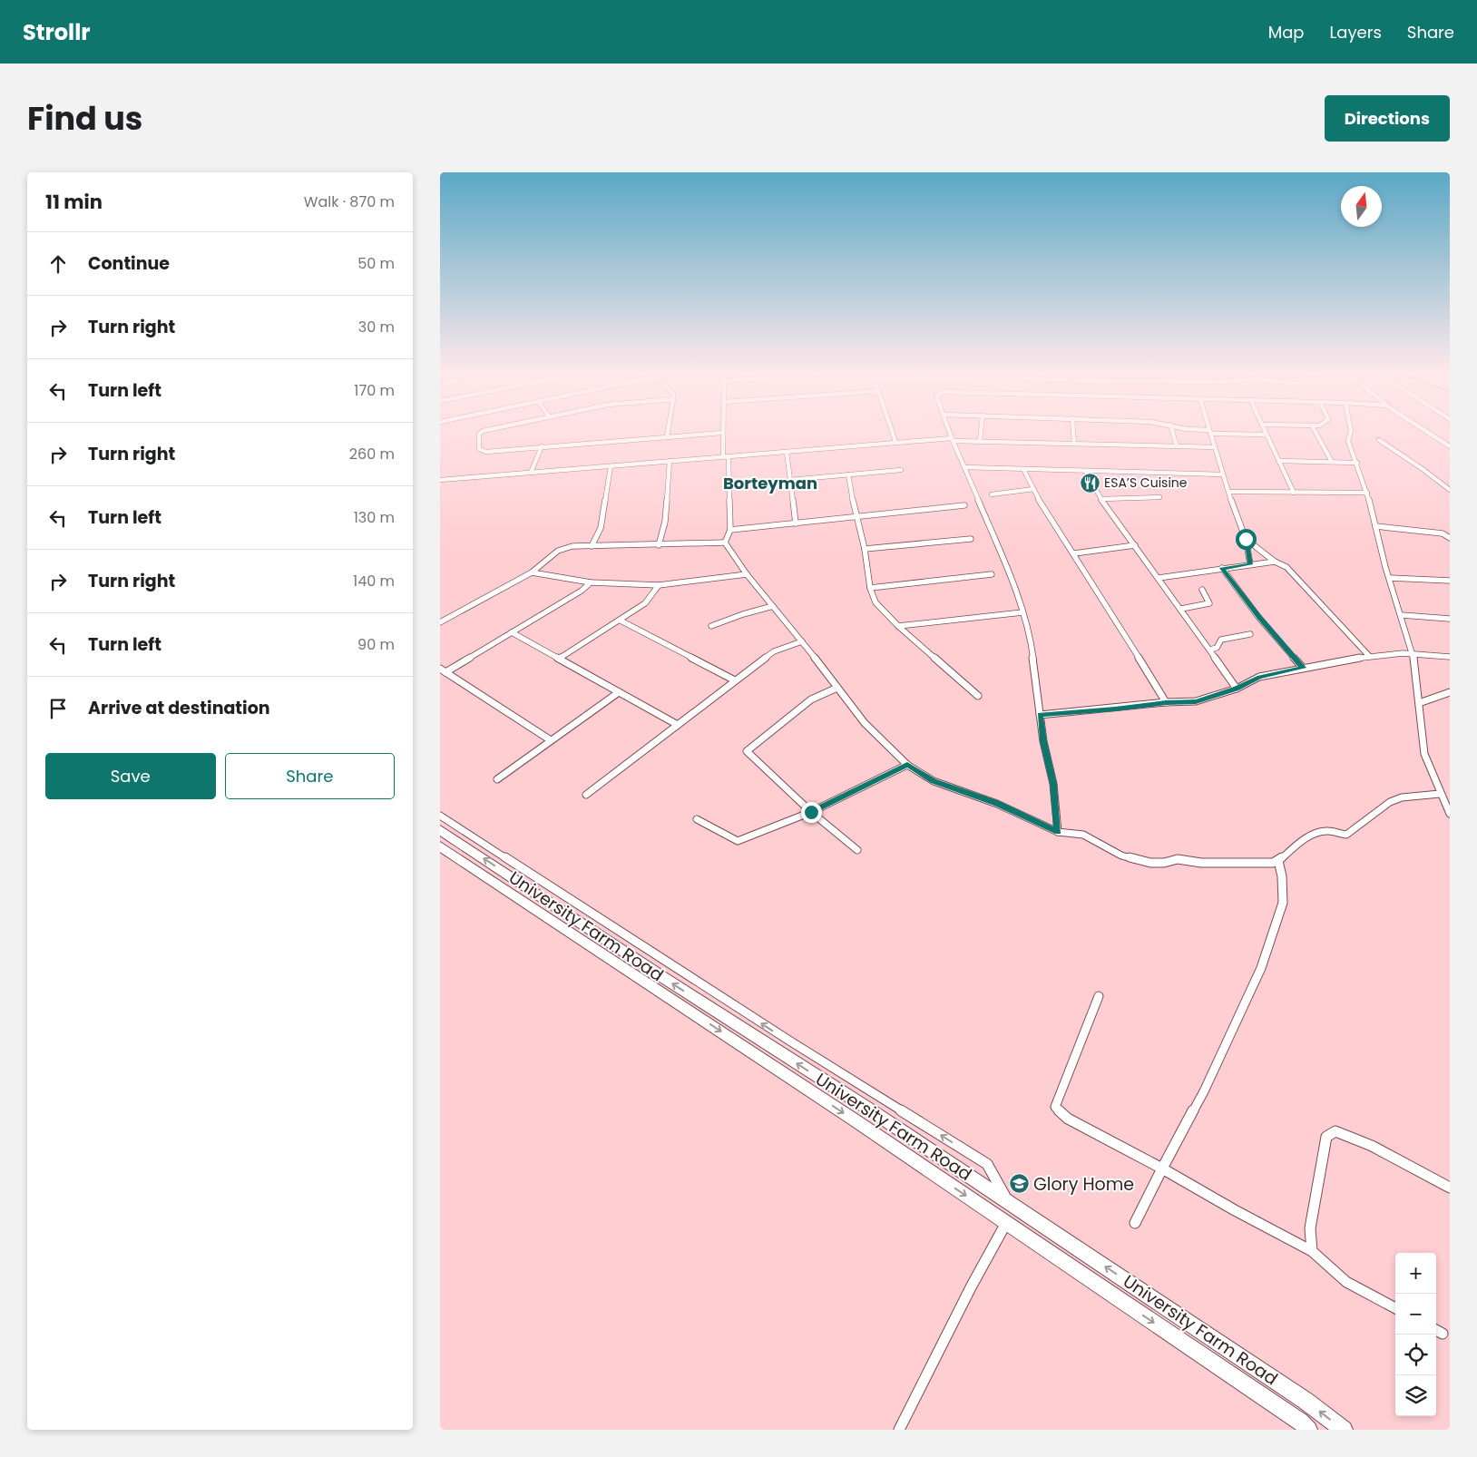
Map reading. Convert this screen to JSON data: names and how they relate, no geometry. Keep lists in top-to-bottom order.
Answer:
{
  "streets": {
    "street": ["University Farm Road"]
  },
  "districts": ["Borteyman"],
  "places": {
    "restaurant": ["ESA’S Cuisine"],
    "school or university": ["Glory Home"]
  },
  "north": "top",
  "page": {
    "header": "Strollr",
    "nav": ["Map", "Layers", "Share"],
    "title": "Find us",
    "buttons": [
      "Directions",
      ["Save", "Share"]
    ],
    "heading": ["11 min", "Walk · 870 m"],
    "list": [
      ["Continue", "50 m"],
      ["Turn right", "30 m"],
      ["Turn left", "170 m"],
      ["Turn right", "260 m"],
      ["Turn left", "130 m"],
      ["Turn right", "140 m"],
      ["Turn left", "90 m"],
      "Arrive at destination"
    ],
    "map_buttons": ["+", "−"]
  }
}
